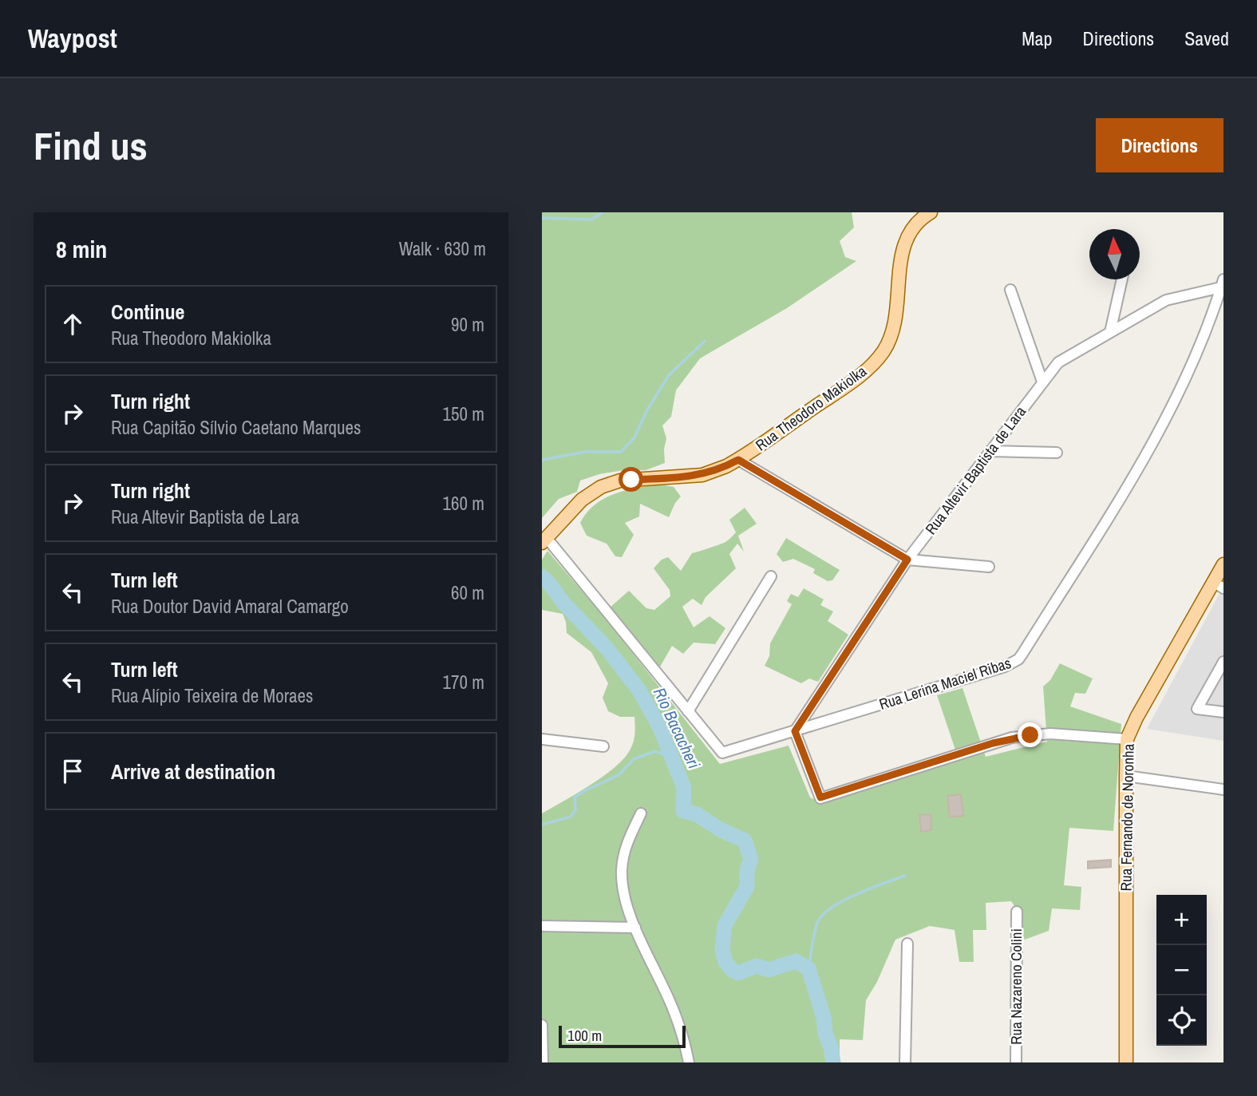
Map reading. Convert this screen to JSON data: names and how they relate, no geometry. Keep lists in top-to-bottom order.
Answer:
{
  "streets": {
    "main road": ["Rua Theodoro Makiolka", "Rua Fernando de Noronha"],
    "street": ["Rua Altevir Baptista de Lara", "Rua Lerina Maciel Ribas", "Rua Nazareno Colini"]
  },
  "crossings": [
    ["Rua Theodoro Makiolka", "Rua Lerina Maciel Ribas"],
    ["Rua Altevir Baptista de Lara", "Rua Lerina Maciel Ribas"]
  ],
  "water": ["Rio Bacacheri"],
  "scale_bar": "100 m",
  "north": "top",
  "page": {
    "header": "Waypost",
    "nav": ["Map", "Directions", "Saved"],
    "buttons": "Directions",
    "title": "Find us",
    "heading": ["8 min", "Walk · 630 m"],
    "list": [
      ["Continue", "Rua Theodoro Makiolka", "90 m"],
      ["Turn right", "Rua Capitão Sílvio Caetano Marques", "150 m"],
      ["Turn right", "Rua Altevir Baptista de Lara", "160 m"],
      ["Turn left", "Rua Doutor David Amaral Camargo", "60 m"],
      ["Turn left", "Rua Alípio Teixeira de Moraes", "170 m"],
      "Arrive at destination"
    ],
    "map_buttons": ["+", "−"],
    "scale": "100 m"
  }
}
